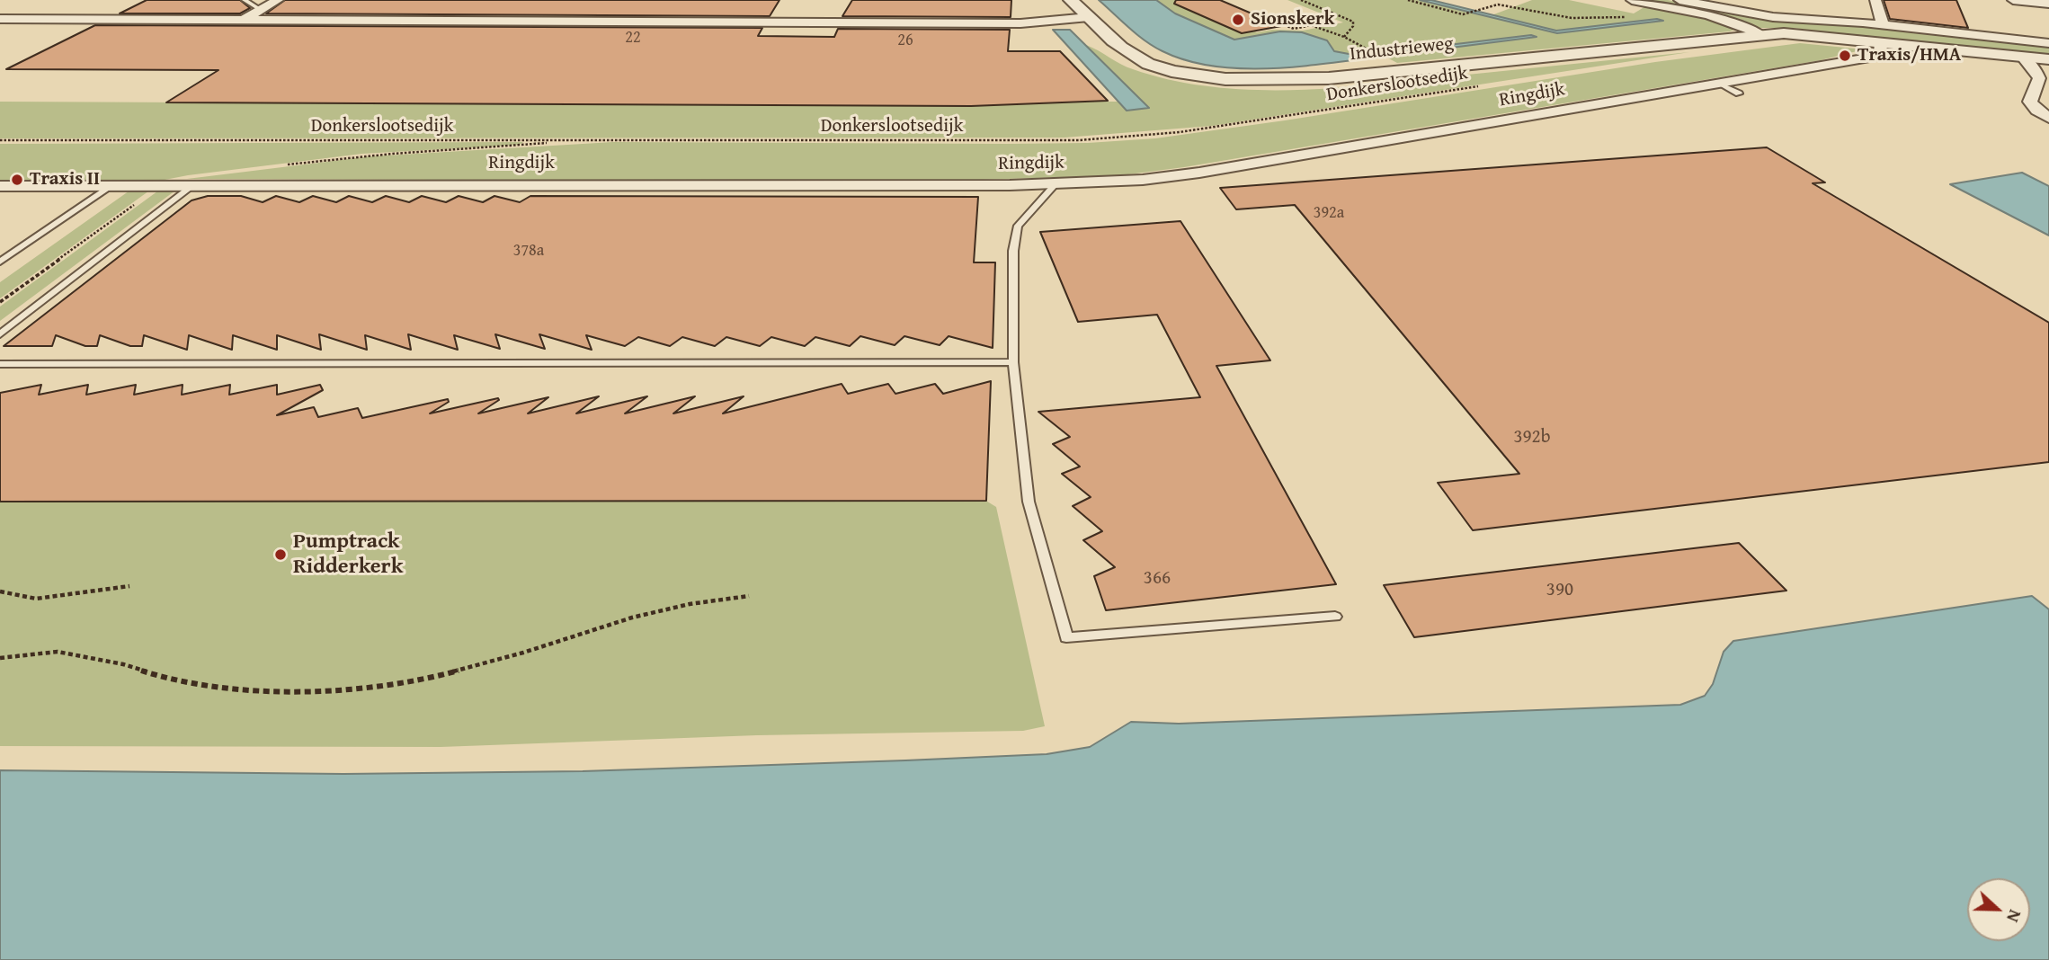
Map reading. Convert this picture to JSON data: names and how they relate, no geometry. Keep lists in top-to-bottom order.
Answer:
{
  "streets": {
    "street": ["Industrieweg", "Ringdijk"],
    "path": ["Donkerslootsedijk"]
  },
  "places": [
    "Sionskerk",
    "Traxis/HMA",
    "Traxis II",
    "Pumptrack Ridderkerk"
  ],
  "house_numbers": [
    "22",
    "26",
    "392a",
    "378a",
    "392b",
    "366",
    "390"
  ],
  "north": "right"
}
